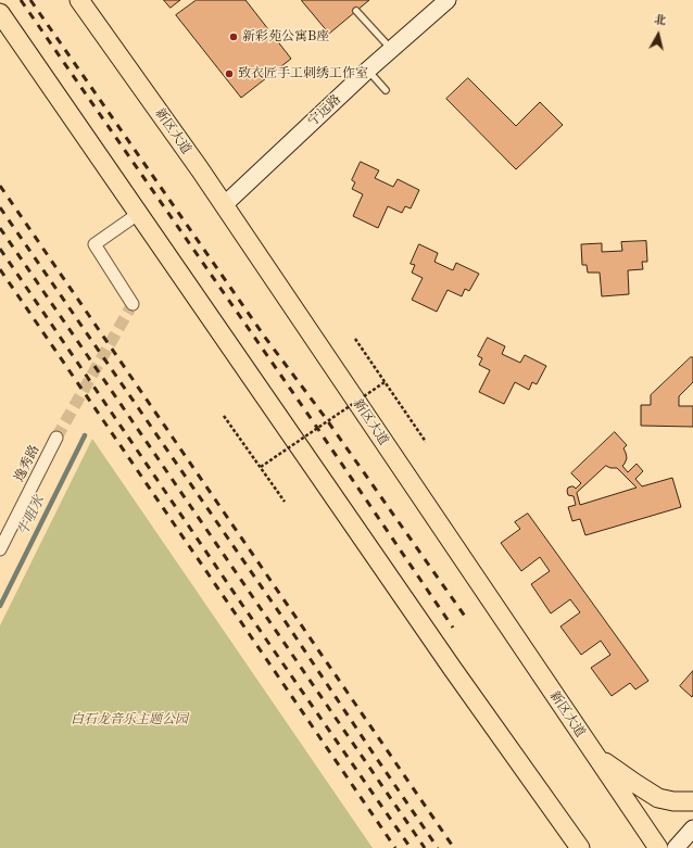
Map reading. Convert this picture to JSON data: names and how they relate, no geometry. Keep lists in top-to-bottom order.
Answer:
{
  "streets": {
    "main road": ["新区大道"],
    "street": ["宁远路", "逸秀路"]
  },
  "crossings": [
    ["宁远路", "新区大道"]
  ],
  "water": ["牛咀水"],
  "parks": ["白石龙音乐主题公园"],
  "places": ["新彩苑公寓B座", "致衣匠手工刺绣工作室"],
  "north": "top"
}
